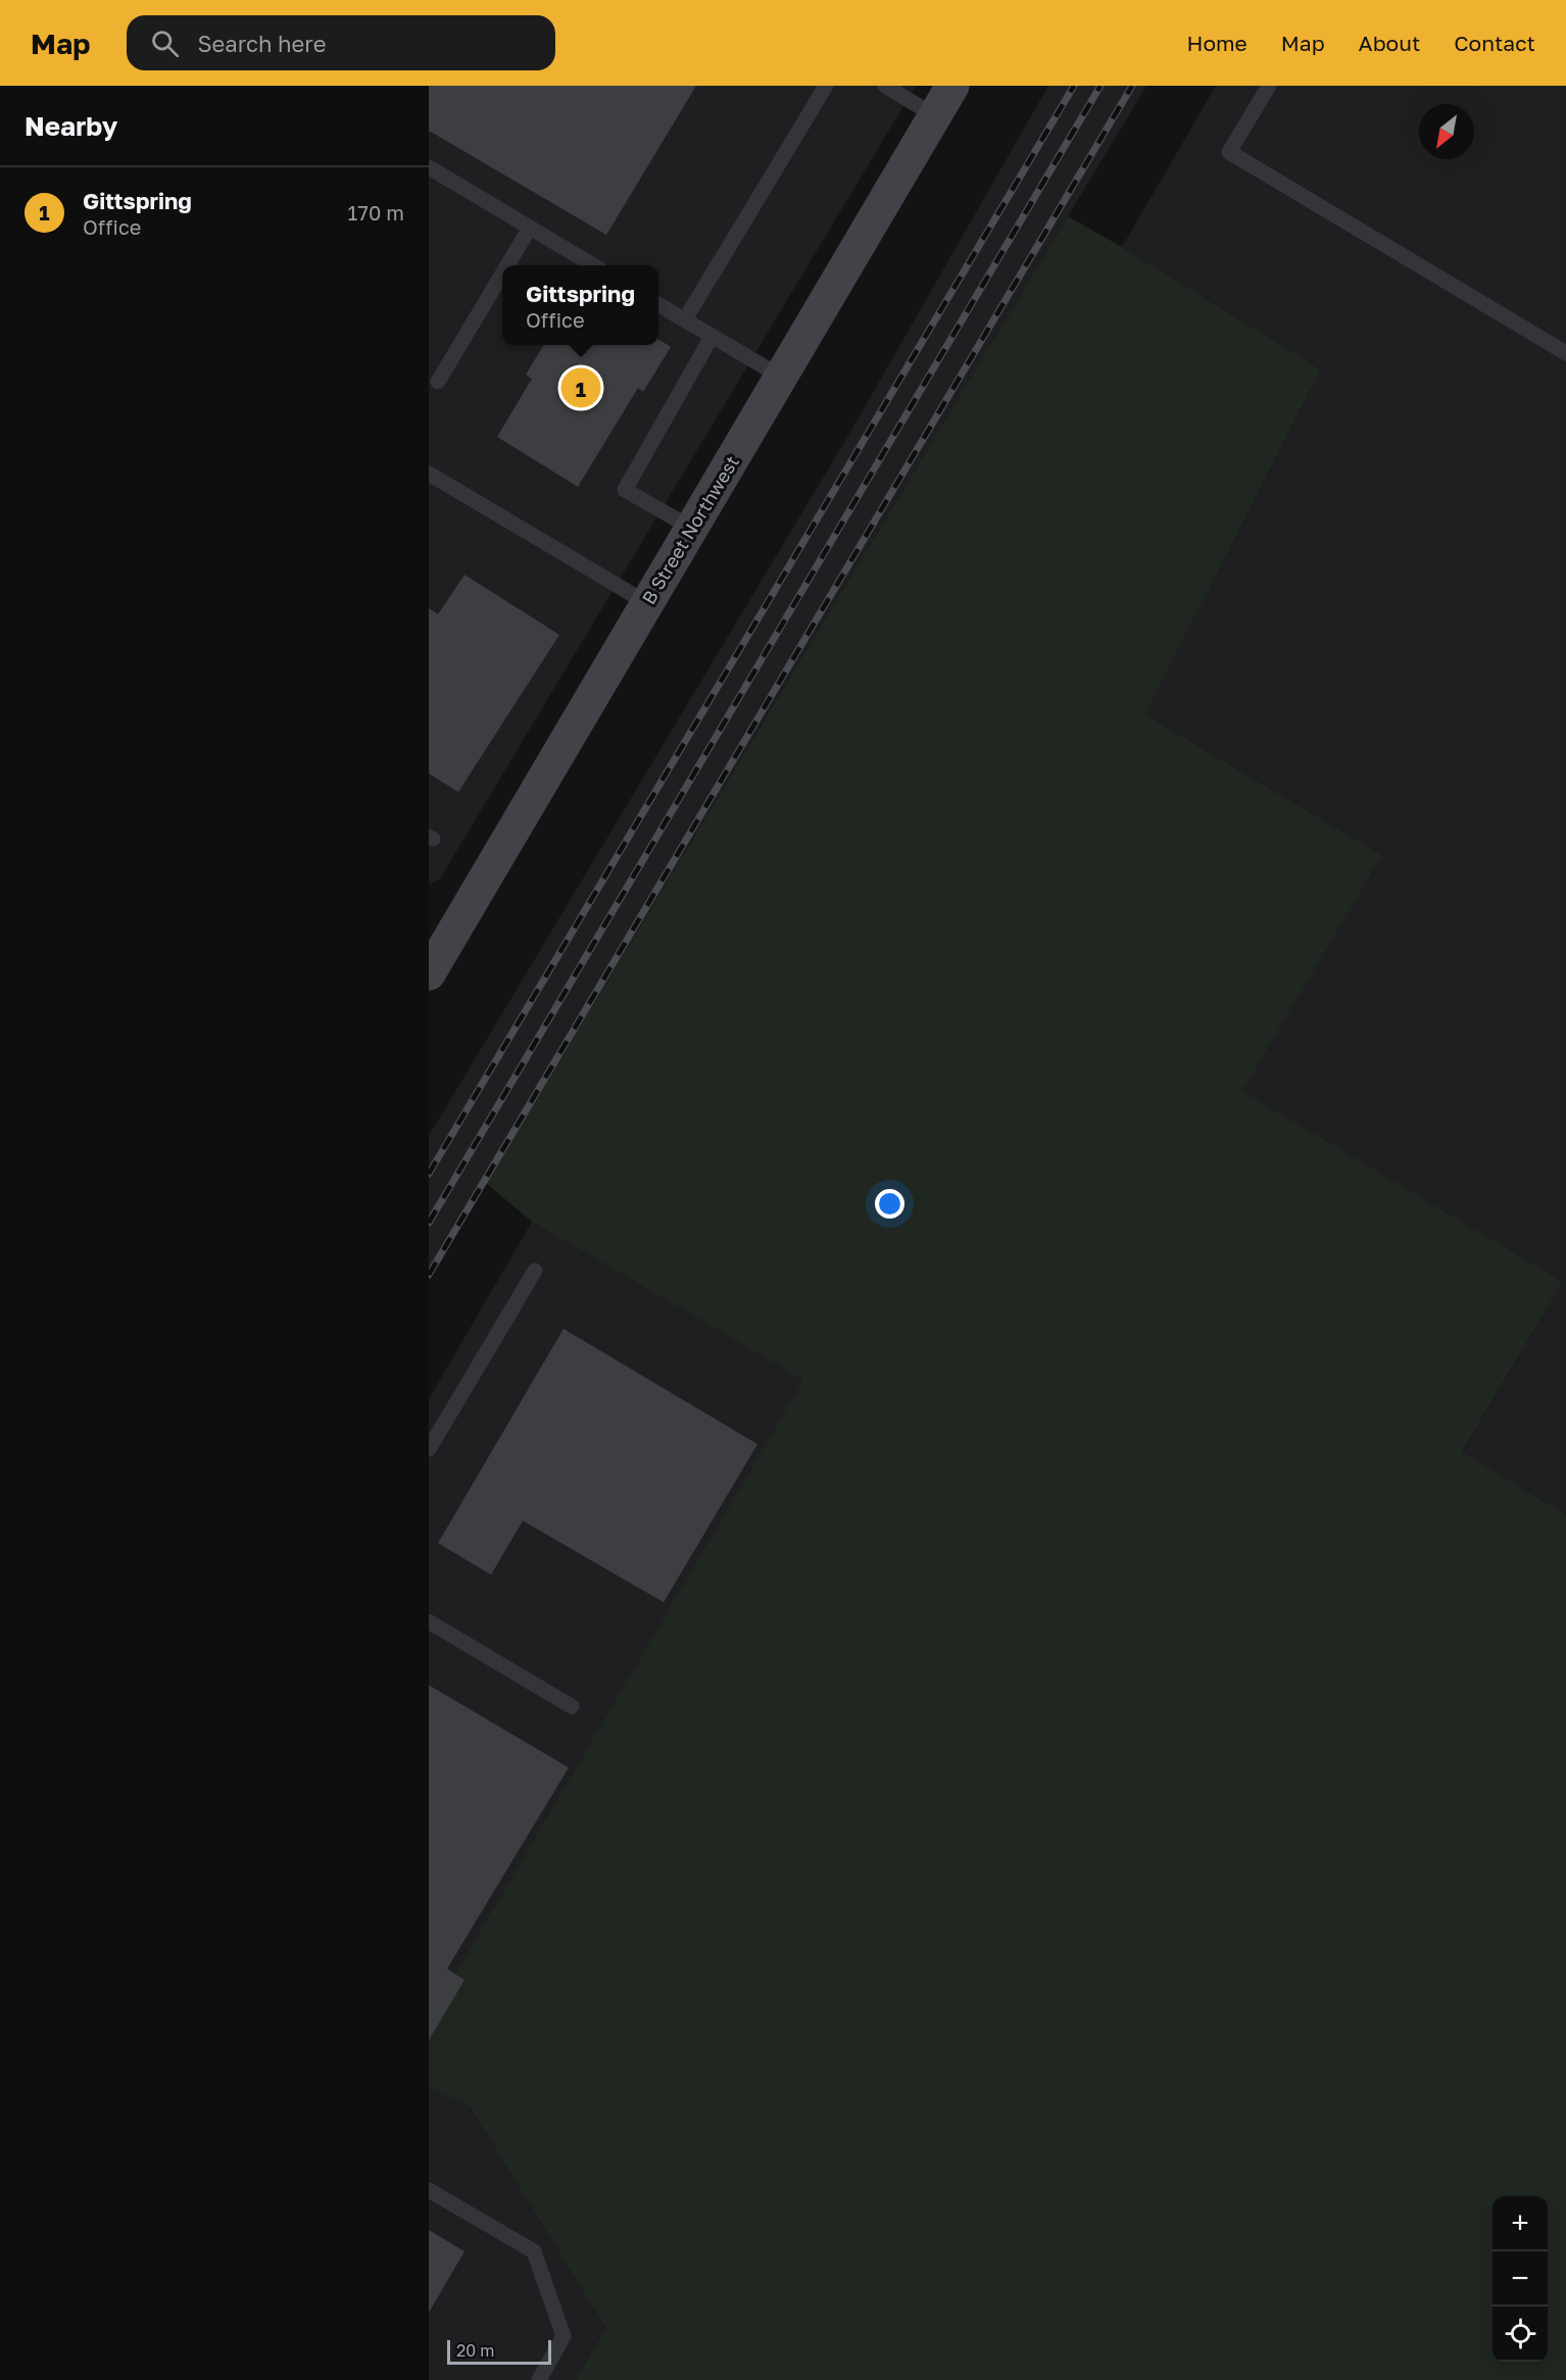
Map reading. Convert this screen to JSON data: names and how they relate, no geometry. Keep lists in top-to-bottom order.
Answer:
{
  "streets": {
    "street": ["B Street Northwest"]
  },
  "scale_bar": "20 m",
  "north": "bottom left",
  "page": {
    "header": "Map",
    "search": "Search here",
    "nav": [
      "Home",
      "Map",
      "About",
      "Contact"
    ],
    "heading": "Nearby",
    "list": [
      {
        "mark": "1",
        "name": "Gittspring",
        "note": "Office",
        "value": "170 m"
      }
    ],
    "popup": ["Gittspring", "Office"],
    "pins": "1",
    "map_buttons": ["+", "−"],
    "scale": "20 m"
  }
}
